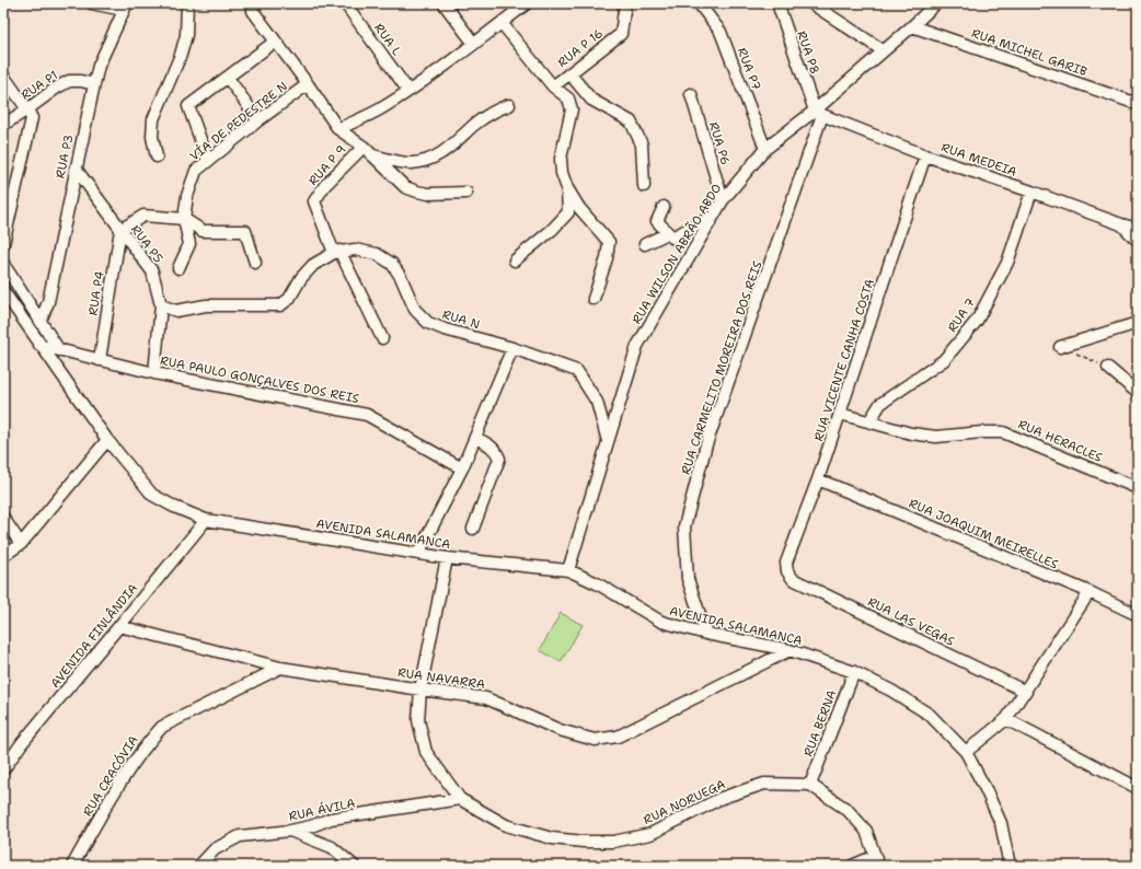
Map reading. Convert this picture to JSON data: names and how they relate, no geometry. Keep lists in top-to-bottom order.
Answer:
{
  "streets": {
    "street": [
      "RUA L",
      "RUA P 16",
      "RUA P8",
      "RUA MICHEL GARIB",
      "RUA P7",
      "RUA P1",
      "VÍA DE PEDESTRE N",
      "RUA P6",
      "RUA P3",
      "RUA MEDEIA",
      "RUA P 9",
      "RUA P5",
      "RUA WILSON ABRÃO ABDO",
      "RUA P4",
      "RUA 7",
      "RUA N",
      "RUA VICENTE CANHA COSTA",
      "RUA CARMELITO MOREIRA DOS REIS",
      "RUA PAULO GONÇALVES DOS REIS",
      "RUA HERACLES",
      "AVENIDA SALAMANCA",
      "RUA JOAQUIM MEIRELLES",
      "RUA LAS VEGAS",
      "AVENIDA FINLÂNDIA",
      "RUA NAVARRA",
      "RUA BERNA",
      "RUA CRACÓVIA",
      "RUA NORUEGA",
      "RUA ÁVILA"
    ]
  },
  "crossings": [
    ["RUA P8", "RUA MEDEIA"],
    ["RUA P8", "RUA WILSON ABRÃO ABDO"],
    ["RUA P8", "RUA CARMELITO MOREIRA DOS REIS"],
    ["RUA MICHEL GARIB", "RUA WILSON ABRÃO ABDO"],
    ["RUA P7", "RUA WILSON ABRÃO ABDO"],
    ["RUA P1", "RUA P3"],
    ["RUA P6", "RUA WILSON ABRÃO ABDO"],
    ["RUA P3", "RUA P5"],
    ["RUA MEDEIA", "RUA WILSON ABRÃO ABDO"],
    ["RUA MEDEIA", "RUA 7"],
    ["RUA MEDEIA", "RUA VICENTE CANHA COSTA"],
    ["RUA MEDEIA", "RUA CARMELITO MOREIRA DOS REIS"],
    ["RUA P 9", "RUA N"],
    ["RUA P5", "RUA P4"],
    ["RUA P5", "RUA N"],
    ["RUA P5", "RUA PAULO GONÇALVES DOS REIS"],
    ["RUA WILSON ABRÃO ABDO", "RUA N"],
    ["RUA WILSON ABRÃO ABDO", "RUA CARMELITO MOREIRA DOS REIS"],
    ["RUA WILSON ABRÃO ABDO", "AVENIDA SALAMANCA"],
    ["RUA P4", "RUA PAULO GONÇALVES DOS REIS"],
    ["RUA 7", "RUA HERACLES"],
    ["RUA VICENTE CANHA COSTA", "RUA HERACLES"],
    ["RUA VICENTE CANHA COSTA", "RUA JOAQUIM MEIRELLES"],
    ["RUA VICENTE CANHA COSTA", "RUA LAS VEGAS"],
    ["RUA CARMELITO MOREIRA DOS REIS", "AVENIDA SALAMANCA"],
    ["RUA PAULO GONÇALVES DOS REIS", "AVENIDA SALAMANCA"],
    ["AVENIDA SALAMANCA", "AVENIDA FINLÂNDIA"],
    ["AVENIDA SALAMANCA", "RUA NAVARRA"],
    ["AVENIDA SALAMANCA", "RUA BERNA"],
    ["AVENIDA SALAMANCA", "RUA NORUEGA"],
    ["AVENIDA FINLÂNDIA", "RUA NAVARRA"],
    ["RUA NAVARRA", "RUA CRACÓVIA"],
    ["RUA NAVARRA", "RUA NORUEGA"],
    ["RUA BERNA", "RUA NORUEGA"],
    ["RUA NORUEGA", "RUA ÁVILA"]
  ]
}
